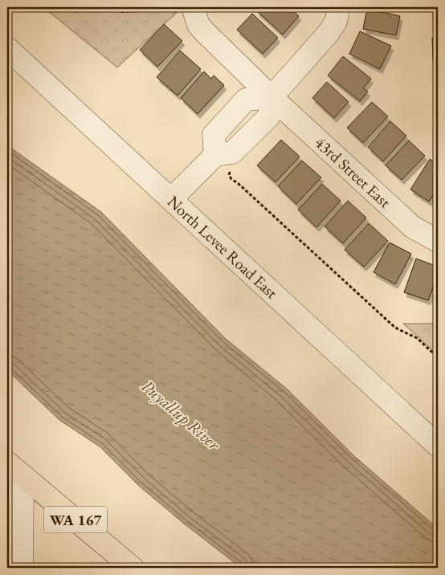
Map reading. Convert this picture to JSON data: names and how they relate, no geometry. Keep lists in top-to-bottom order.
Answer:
{
  "streets": {
    "main road": ["WA 167"],
    "street": ["43rd Street East", "North Levee Road East"]
  },
  "water": ["Puyallup River"]
}
